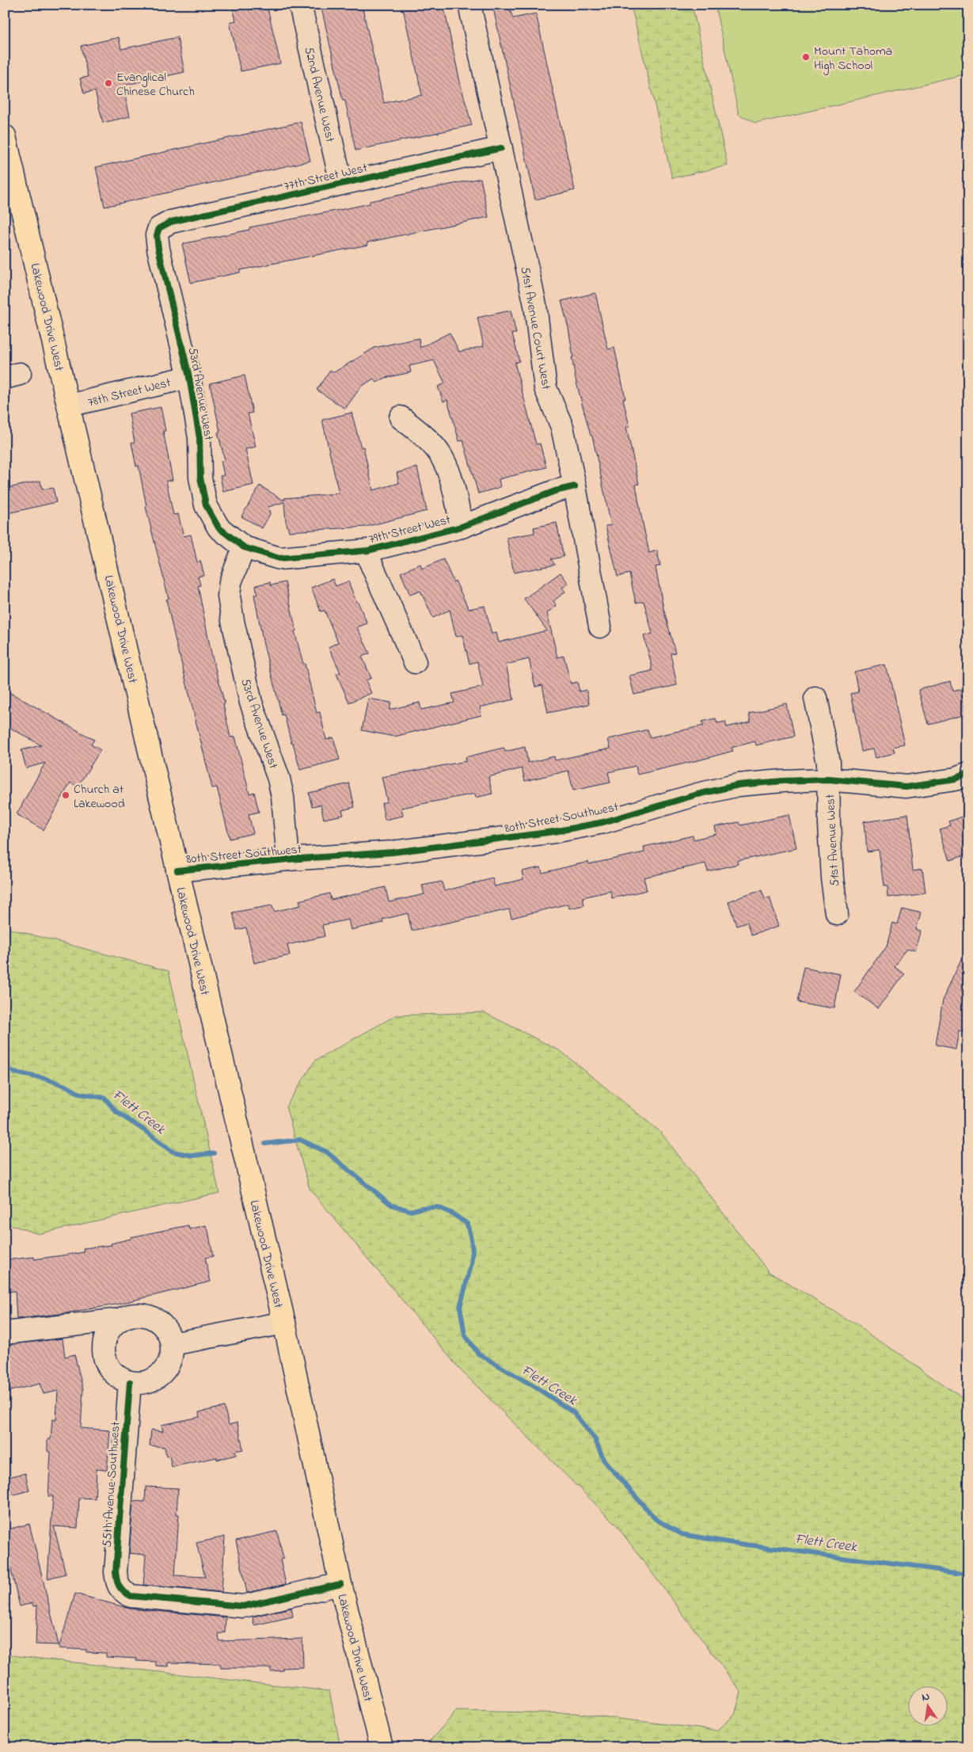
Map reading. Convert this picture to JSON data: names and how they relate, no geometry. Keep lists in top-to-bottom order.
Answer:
{
  "streets": {
    "main road": ["Lakewood Drive West"],
    "street": [
      "52nd Avenue West",
      "77th Street West",
      "51st Avenue Court West",
      "78th Street West",
      "53rd Avenue West",
      "79th Street West",
      "80th Street Southwest",
      "51st Avenue West",
      "55th Avenue Southwest"
    ]
  },
  "crossings": [
    ["52nd Avenue West", "77th Street West"],
    ["77th Street West", "51st Avenue Court West"],
    ["77th Street West", "53rd Avenue West"],
    ["Lakewood Drive West", "78th Street West"],
    ["Lakewood Drive West", "80th Street Southwest"],
    ["Lakewood Drive West", "55th Avenue Southwest"],
    ["51st Avenue Court West", "79th Street West"],
    ["78th Street West", "53rd Avenue West"],
    ["53rd Avenue West", "79th Street West"],
    ["53rd Avenue West", "80th Street Southwest"],
    ["80th Street Southwest", "51st Avenue West"]
  ],
  "water": ["Flett Creek"],
  "places": ["Mount Tahoma High School", "Evanglical Chinese Church", "Church at Lakewood"],
  "north": "top"
}
